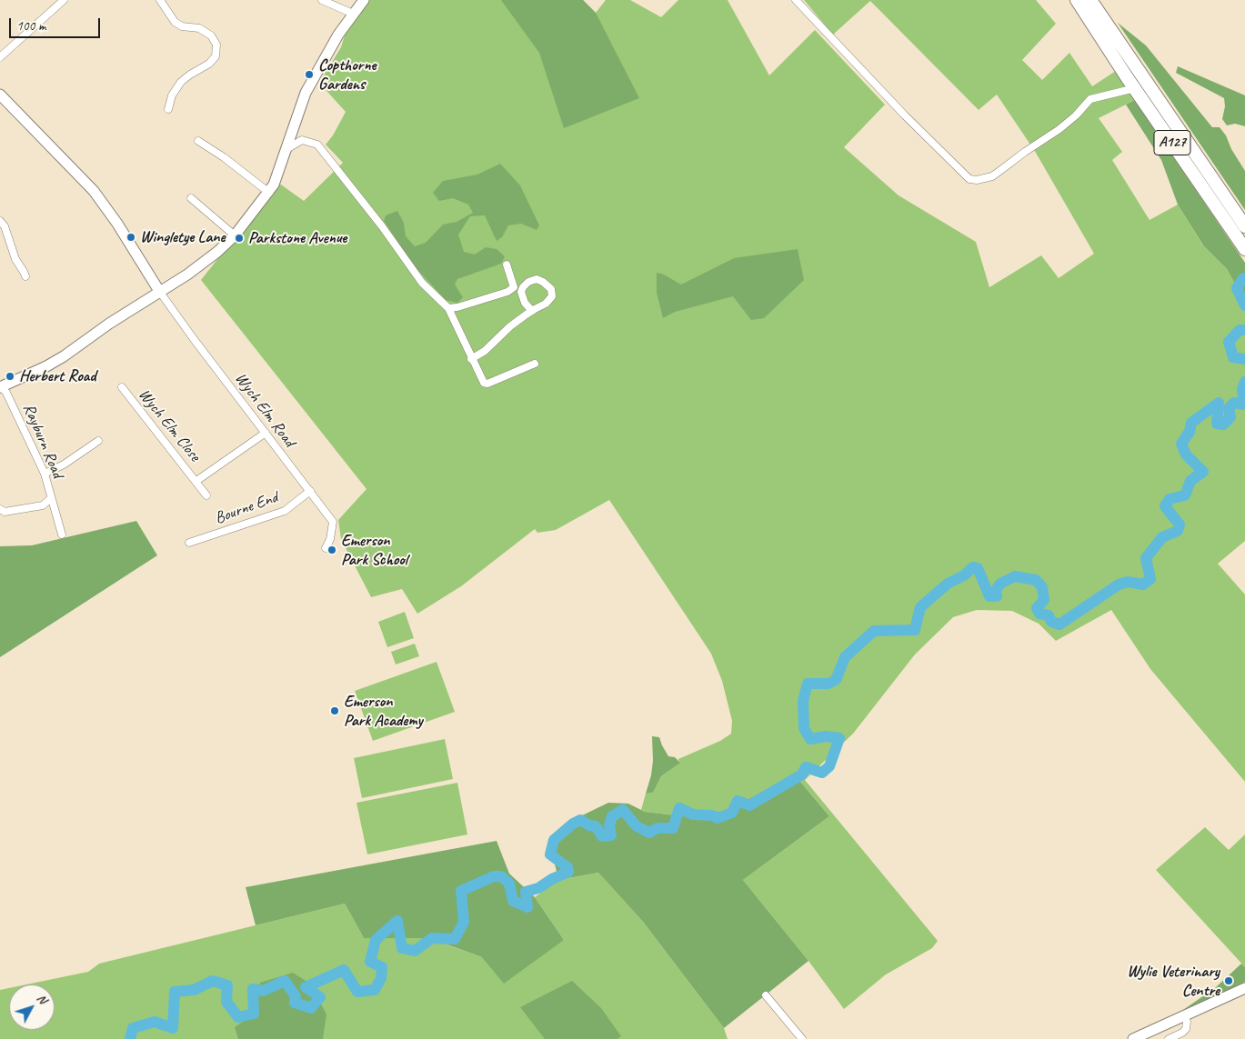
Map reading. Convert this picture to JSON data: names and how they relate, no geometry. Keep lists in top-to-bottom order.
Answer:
{
  "streets": {
    "highway": ["A127"],
    "street": [
      "Wych Elm Road",
      "Wych Elm Close",
      "Rayburn Road",
      "Bourne End"
    ]
  },
  "crossings": [
    ["Wych Elm Road", "Wych Elm Close"],
    ["Wych Elm Road", "Bourne End"]
  ],
  "places": [
    "Copthorne Gardens",
    "Wingletye Lane",
    "Parkstone Avenue",
    "Herbert Road",
    "Emerson Park School",
    "Emerson Park Academy",
    "Wylie Veterinary Centre"
  ],
  "scale_bar": "100 m",
  "north": "top right"
}
